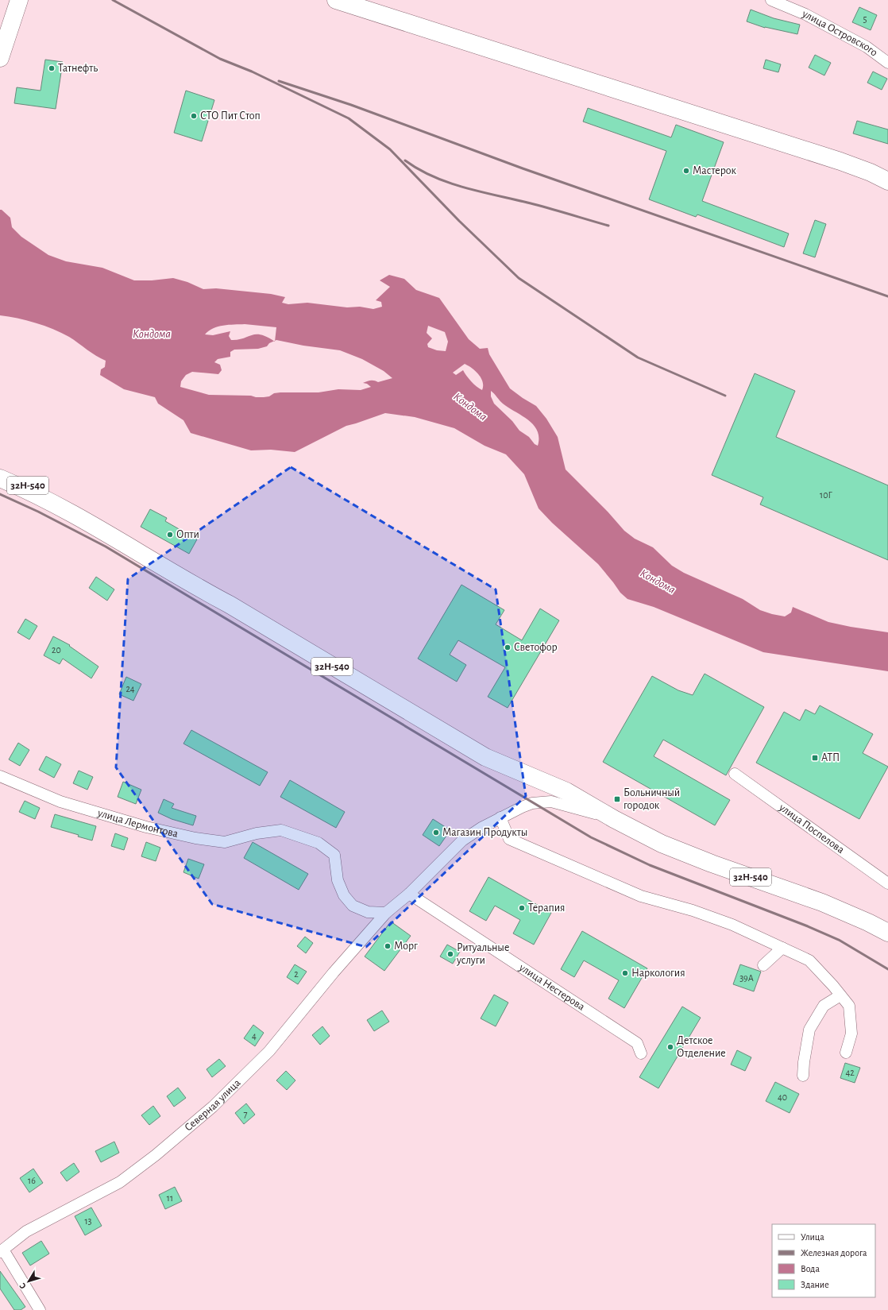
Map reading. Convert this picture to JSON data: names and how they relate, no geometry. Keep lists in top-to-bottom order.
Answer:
{
  "streets": {
    "main road": ["32Н-540"],
    "street": [
      "улица Островского",
      "улица Лермонтова",
      "улица Поспелова",
      "улица Нестерова",
      "Северная улица"
    ]
  },
  "crossings": [
    ["улица Лермонтова", "Северная улица"]
  ],
  "water": ["Кондома"],
  "places": {
    "other": [
      "Татнефть",
      "СТО Пит Стоп",
      "Мастерок",
      "Опти",
      "Светофор",
      "Магазин Продукты",
      "Терапия",
      "Морг",
      "Ритуальные услуги",
      "Наркология",
      "Детское Отделение"
    ],
    "transit": ["АТП", "Больничный городок"]
  },
  "house_numbers": [
    "5",
    "10Г",
    "20",
    "24",
    "2",
    "39А",
    "4",
    "42",
    "40",
    "7",
    "16",
    "11",
    "13"
  ],
  "legend": [
    "Улица",
    "Железная дорога",
    "Вода",
    "Здание"
  ],
  "north": "bottom left"
}
